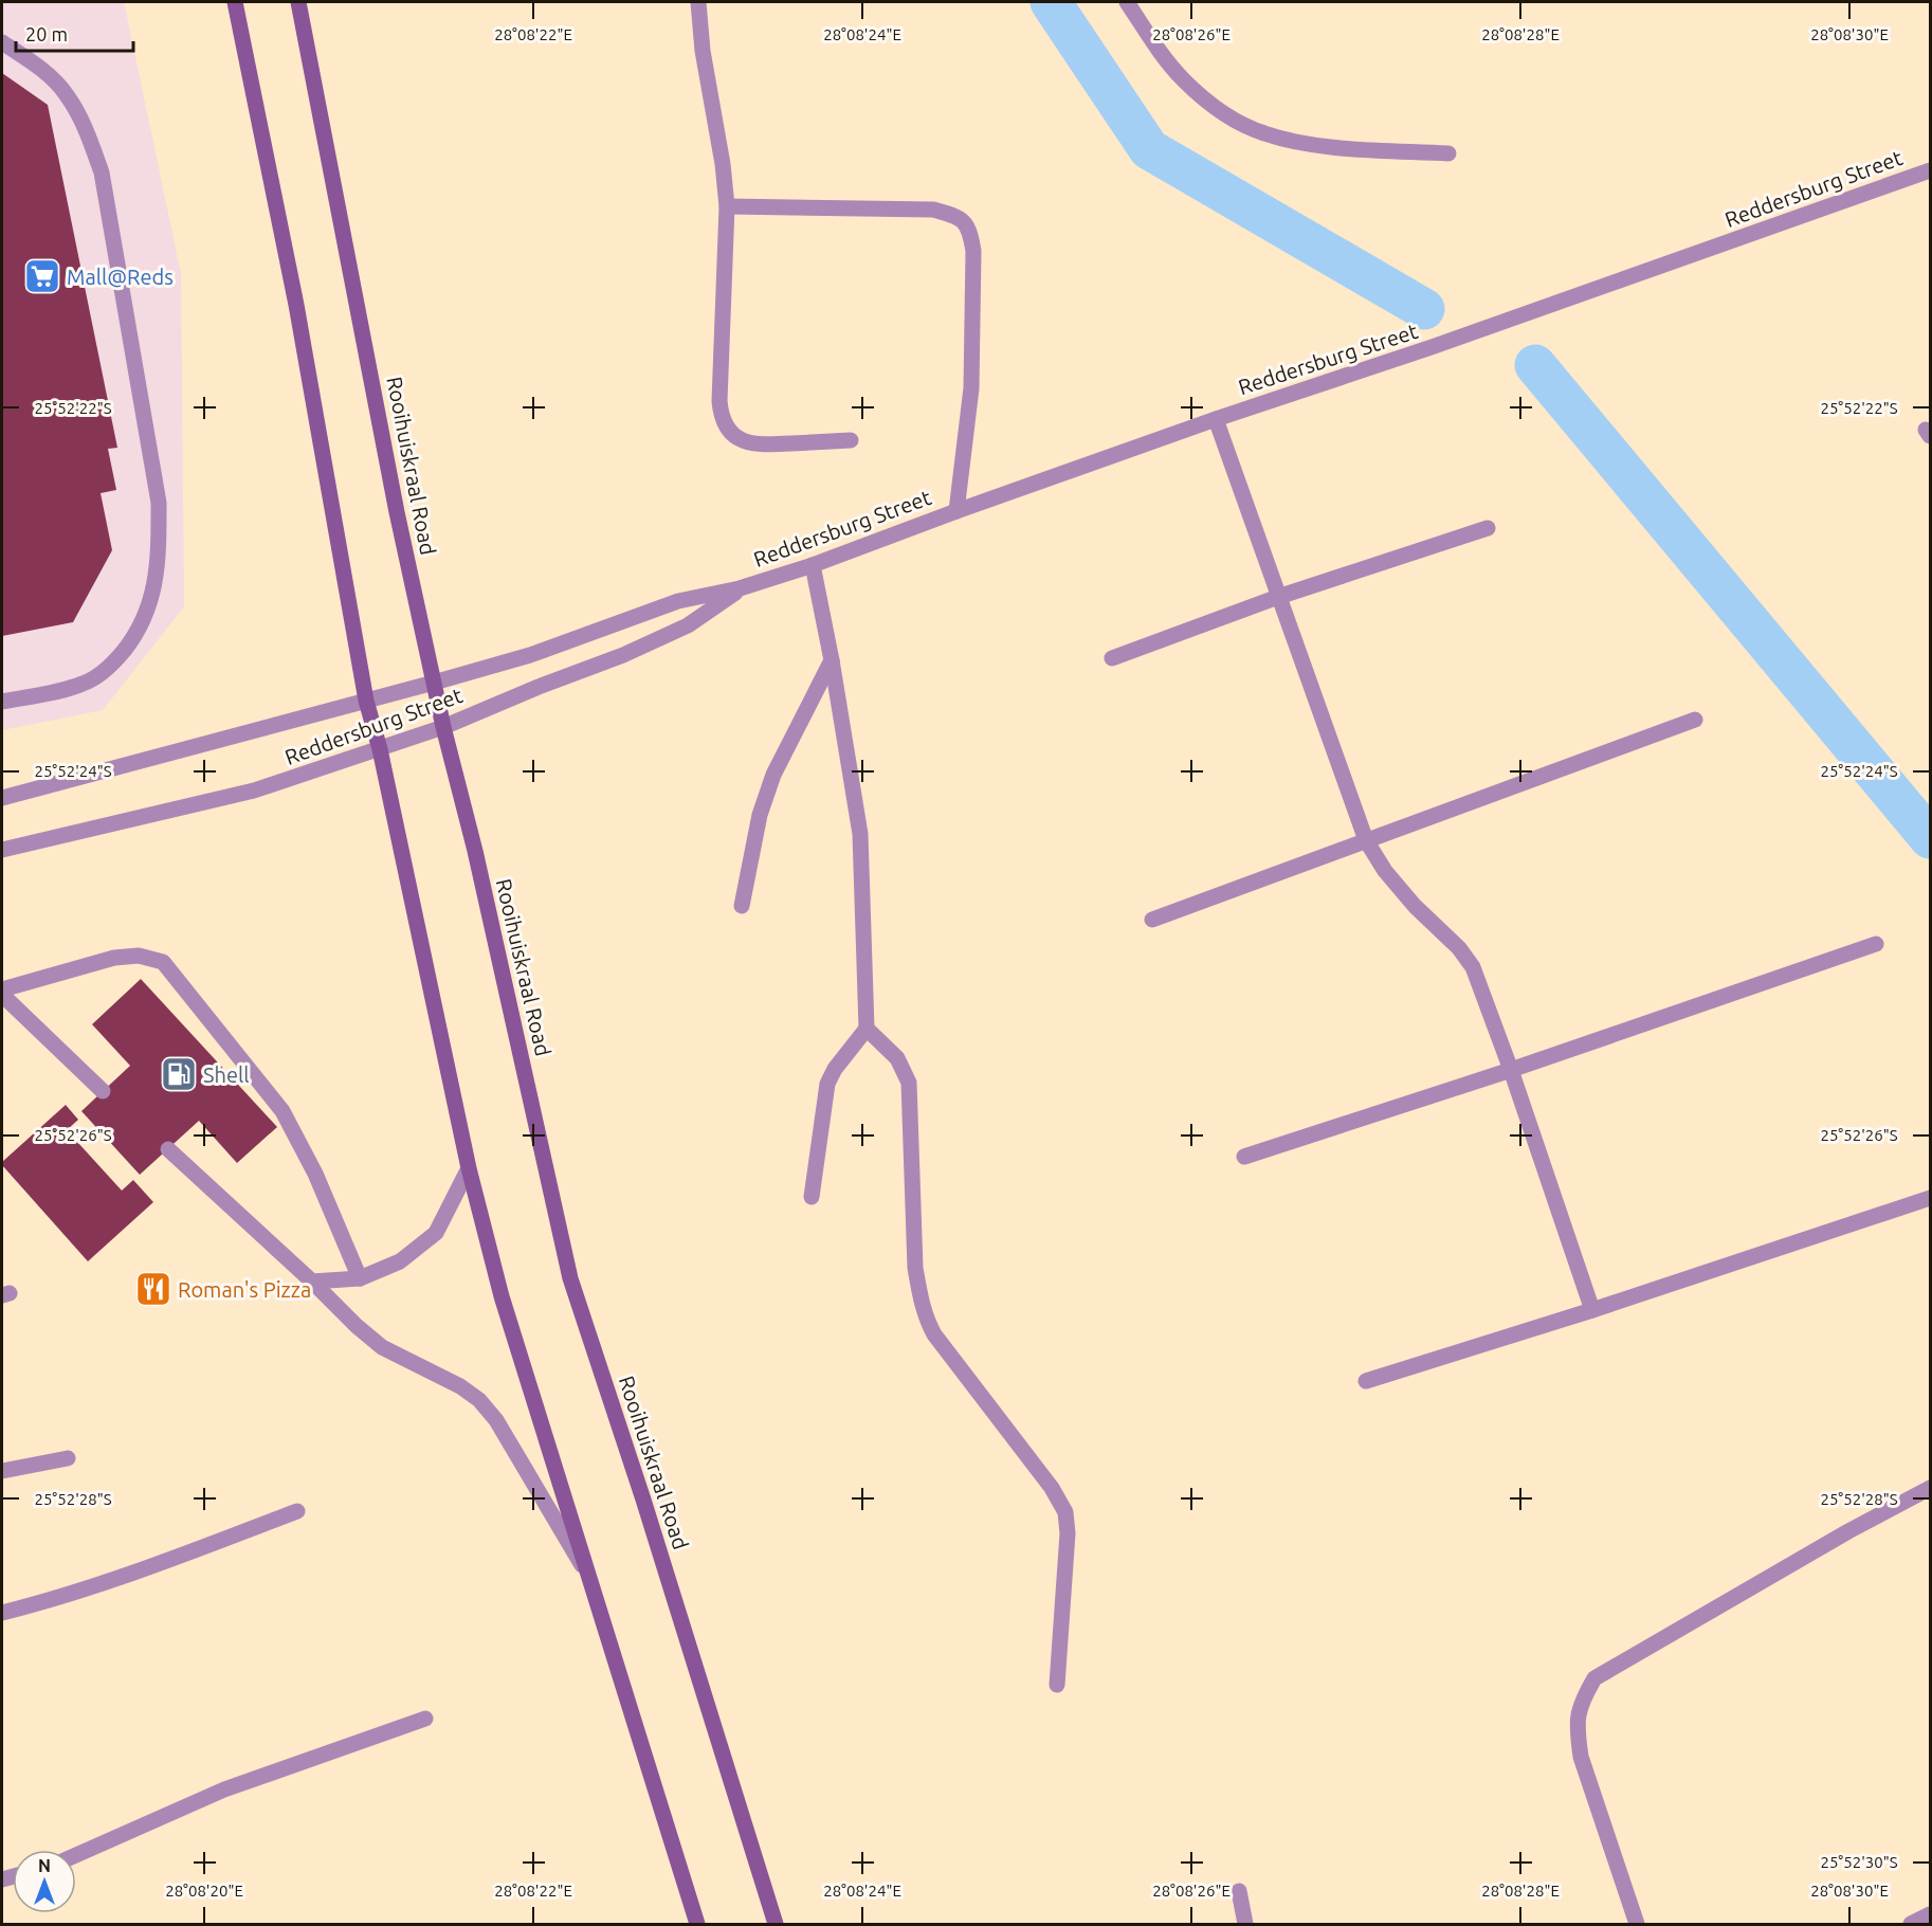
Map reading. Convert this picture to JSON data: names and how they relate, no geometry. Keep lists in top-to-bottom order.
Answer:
{
  "streets": {
    "main road": ["Rooihuiskraal Road"],
    "street": ["Reddersburg Street"]
  },
  "crossings": [
    ["Reddersburg Street", "Rooihuiskraal Road"]
  ],
  "places": {
    "supermarket": ["Mall@Reds"],
    "fuel station": ["Shell"],
    "restaurant": ["Roman's Pizza"]
  },
  "scale_bar": "20 m",
  "north": "top",
  "coordinates": [
    "28°08'22\"E",
    "28°08'24\"E",
    "28°08'26\"E",
    "28°08'28\"E",
    "28°08'30\"E",
    "25°52'22\"S",
    "25°52'24\"S",
    "25°52'26\"S",
    "25°52'28\"S",
    "25°52'30\"S",
    "28°08'20\"E"
  ]
}
